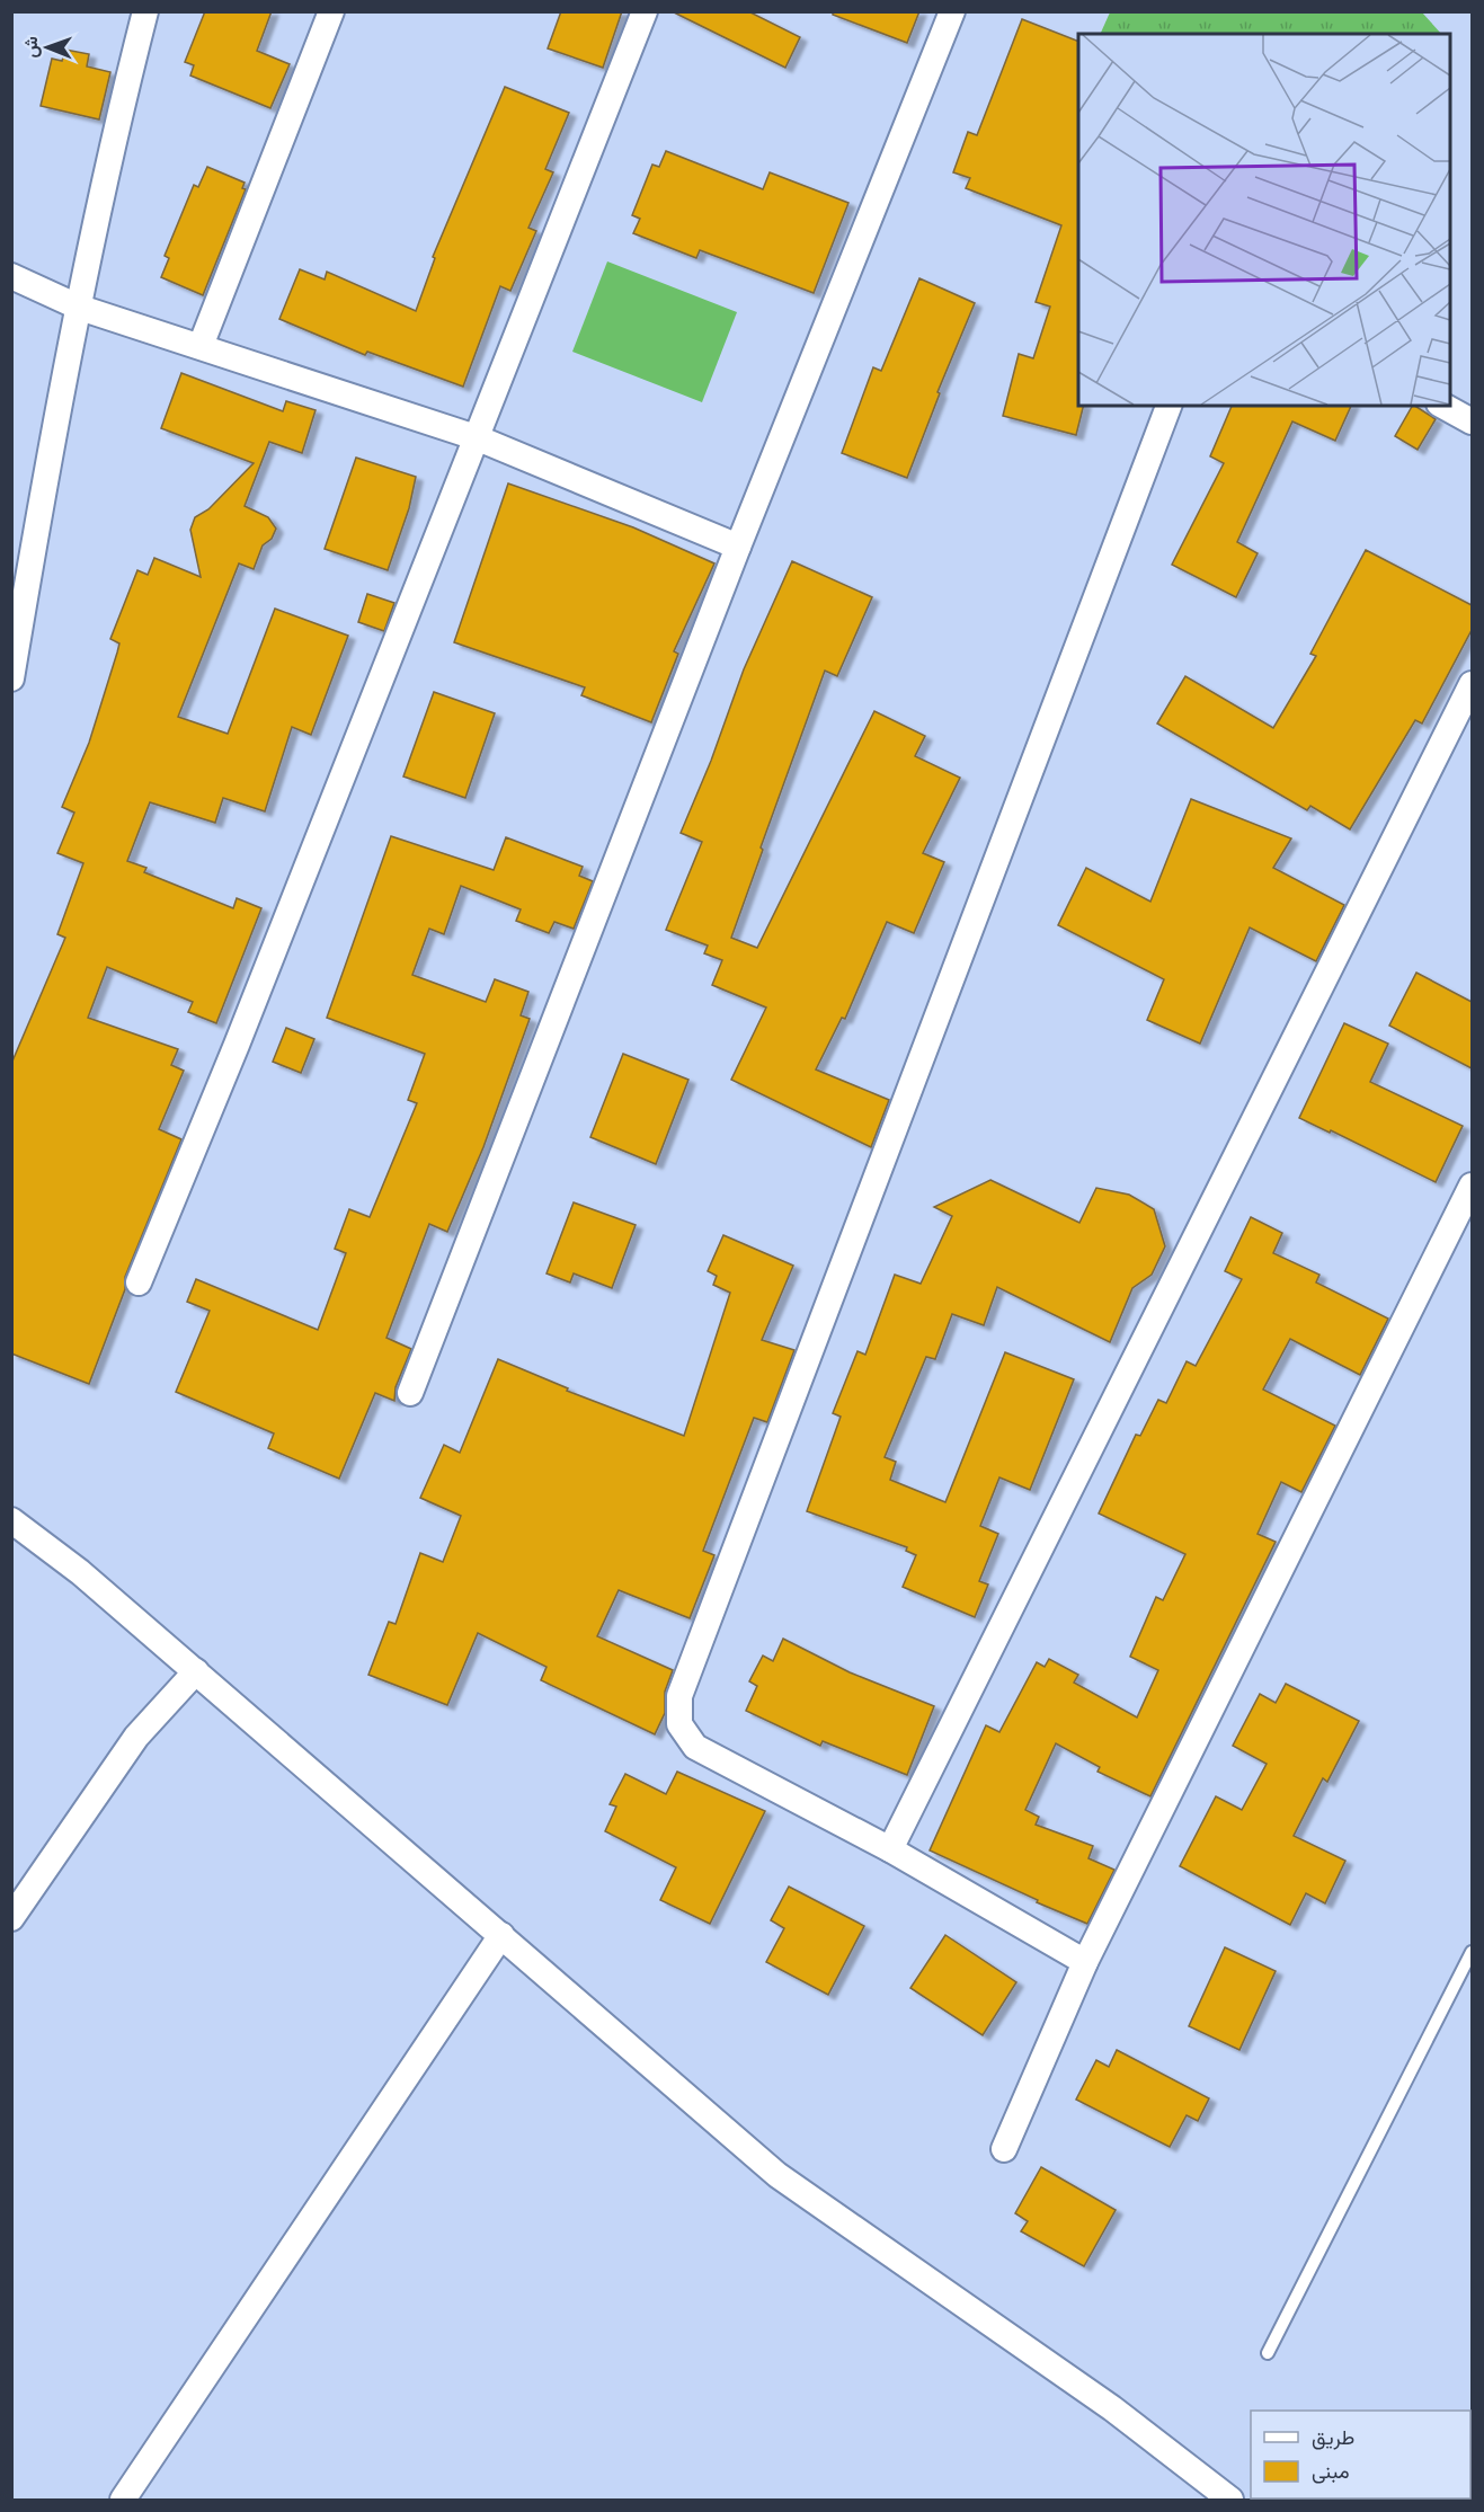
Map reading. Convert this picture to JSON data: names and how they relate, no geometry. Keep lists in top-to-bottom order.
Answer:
{
  "legend": ["طريق", "مبنى"],
  "north": "left"
}
